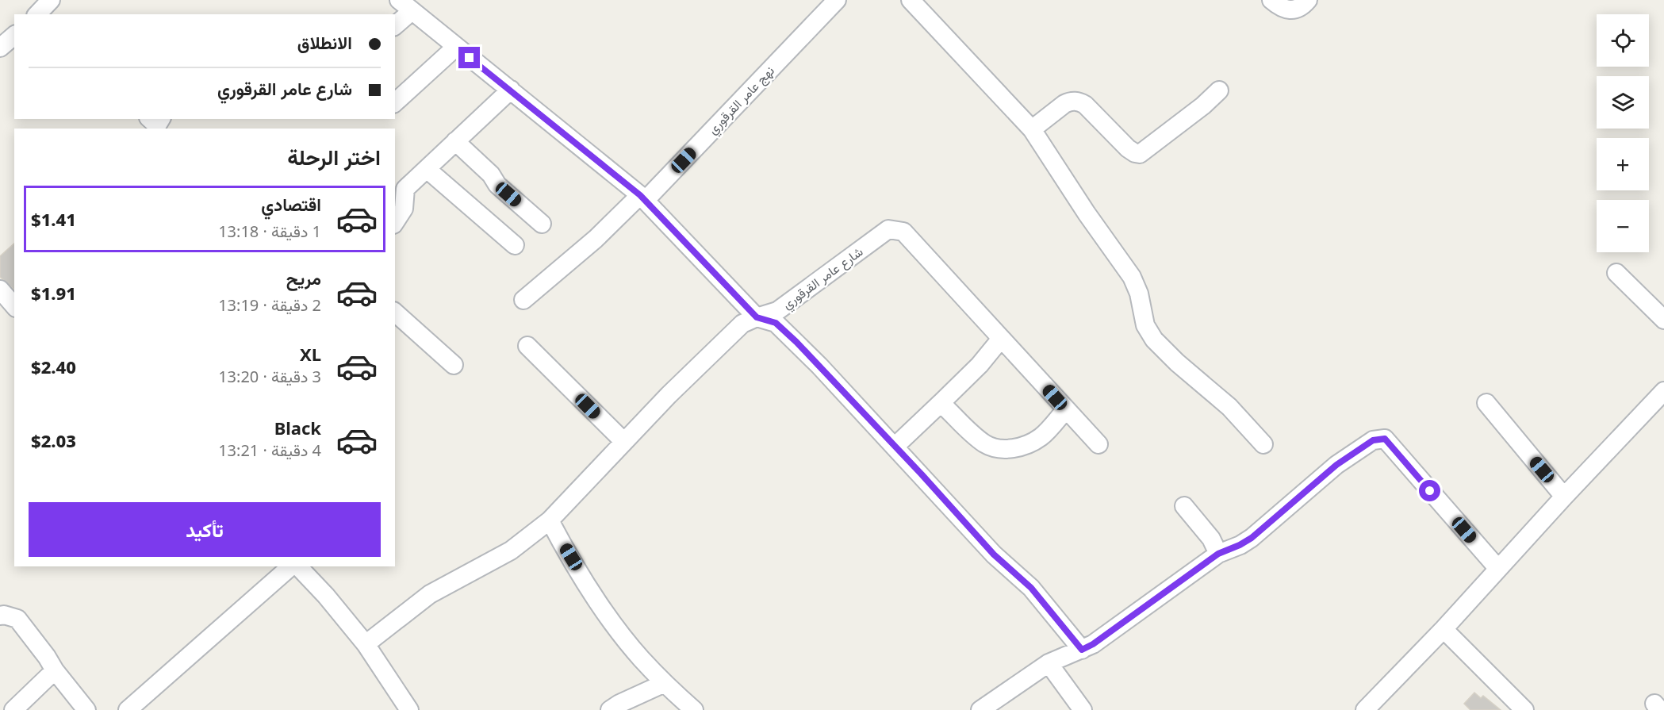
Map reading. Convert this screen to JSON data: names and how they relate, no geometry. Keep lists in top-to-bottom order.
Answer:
{
  "streets": {
    "street": ["نهج عامر القرقوري", "شارع عامر القرقوري"]
  },
  "page": {
    "map_buttons": ["+", "−"],
    "banner": ["الانطلاق", "شارع عامر القرقوري"],
    "heading": "اختر الرحلة",
    "list": [
      {
        "name": "اقتصادي",
        "note": "1 دقيقة · 13:18",
        "value": "$1.41"
      },
      {
        "name": "مريح",
        "note": "2 دقيقة · 13:19",
        "value": "$1.91"
      },
      {
        "name": "XL",
        "note": "3 دقيقة · 13:20",
        "value": "$2.40"
      },
      {
        "name": "Black",
        "note": "4 دقيقة · 13:21",
        "value": "$2.03"
      }
    ],
    "buttons": "تأكيد"
  }
}
